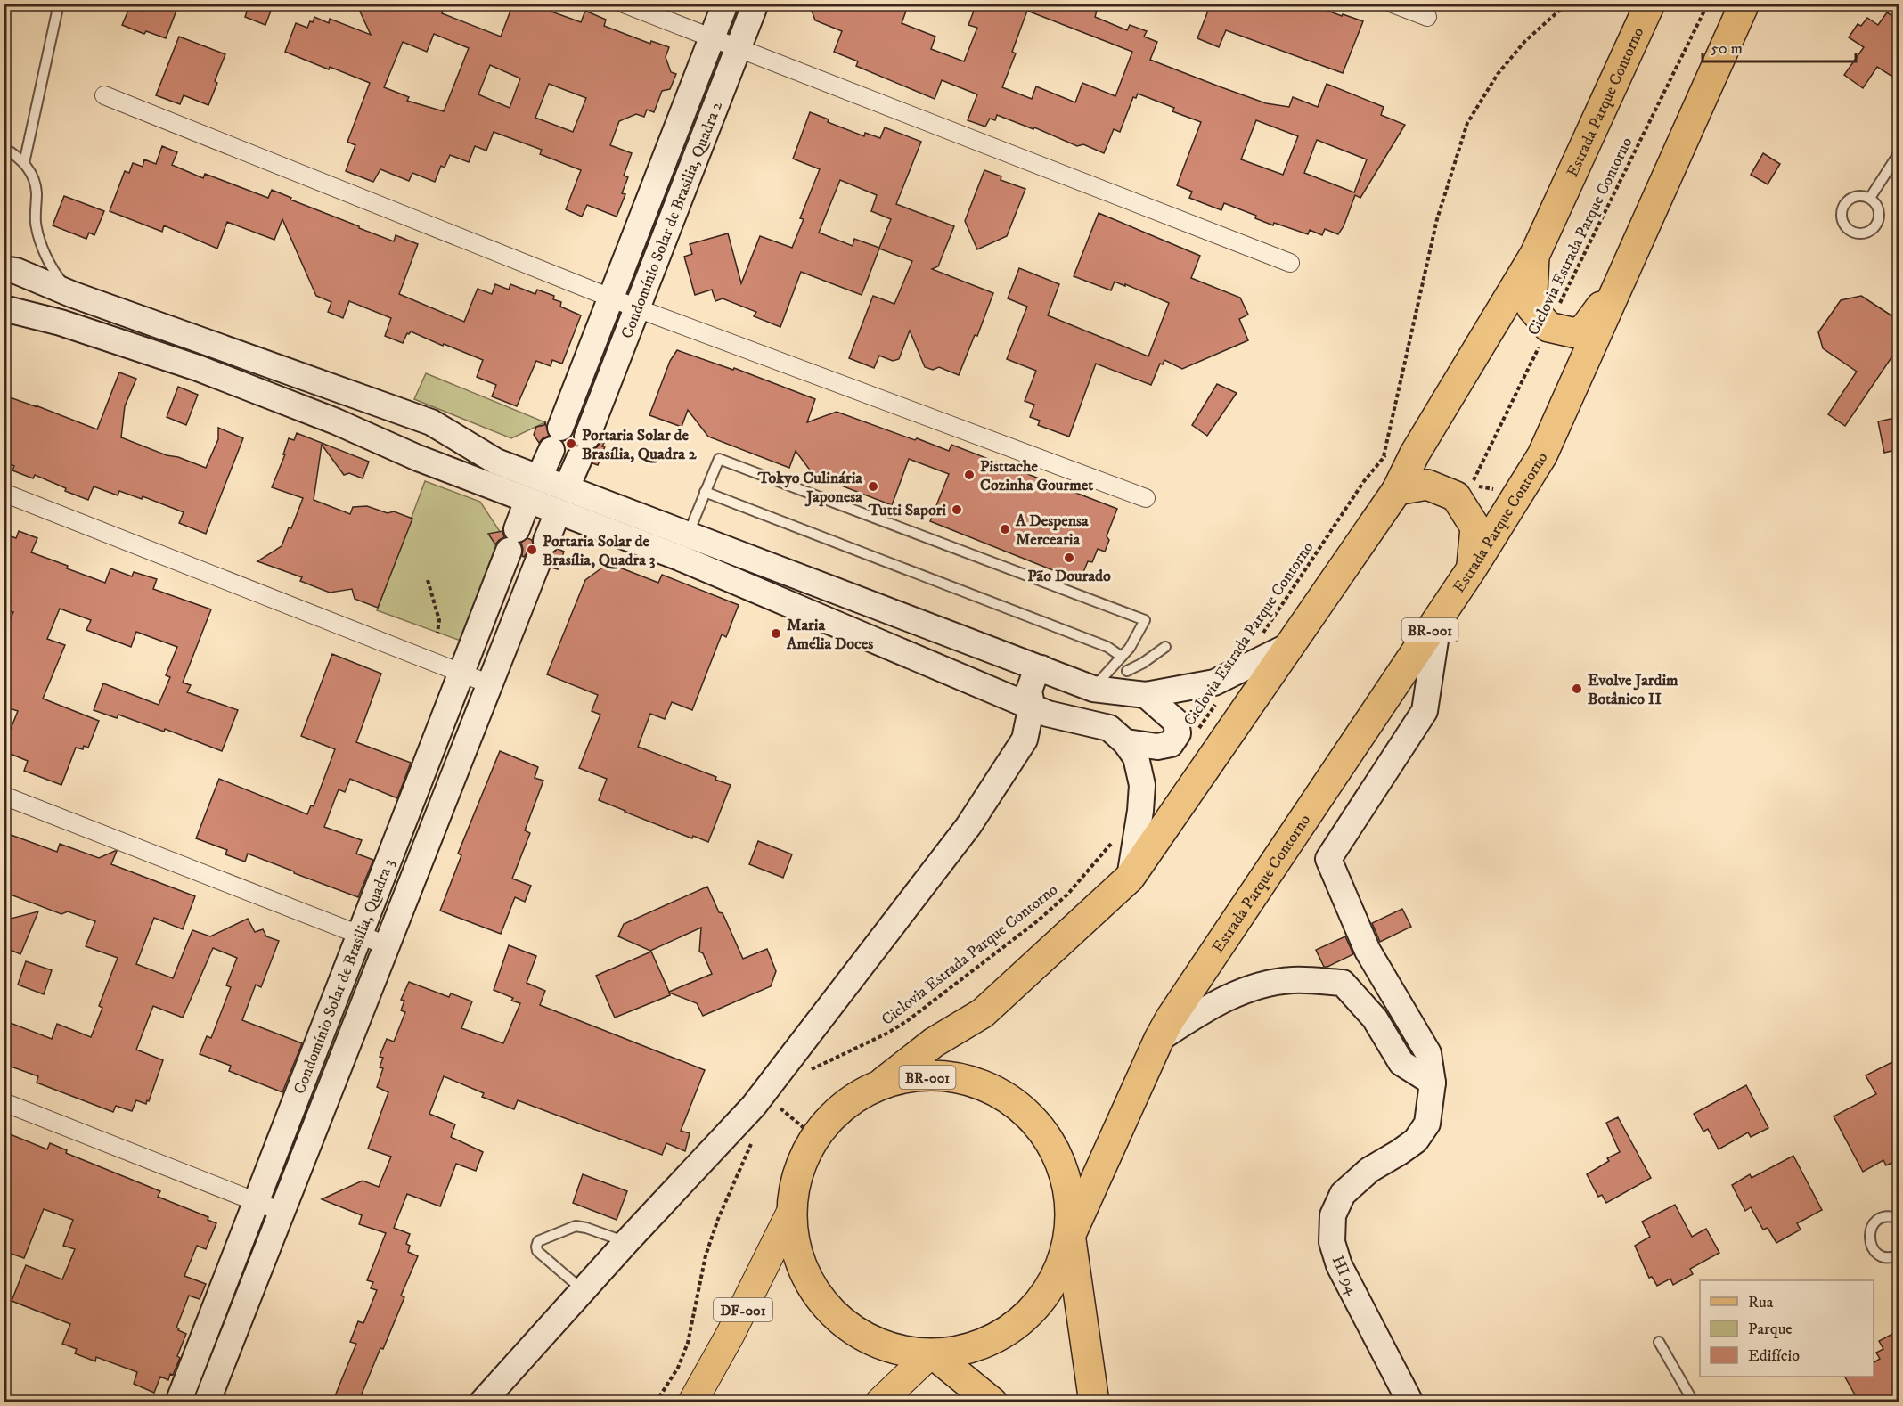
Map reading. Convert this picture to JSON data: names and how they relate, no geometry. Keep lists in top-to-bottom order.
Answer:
{
  "streets": {
    "highway": ["Estrada Parque Contorno", "BR-001"],
    "main road": ["DF-001"],
    "street": ["Condomínio Solar de Brasilia, Quadra 2", "Condomínio Solar de Brasilia, Quadra 3", "HI 94"],
    "path": ["Ciclovia Estrada Parque Contorno"]
  },
  "crossings": [
    ["Estrada Parque Contorno", "BR-001"],
    ["Estrada Parque Contorno", "HI 94"],
    ["BR-001", "DF-001"]
  ],
  "places": [
    "Portaria Solar de Brasília, Quadra 2",
    "Pisttache Cozinha Gourmet",
    "Tokyo Culinária Japonesa",
    "Tutti Sapori",
    "A Despensa Mercearia",
    "Portaria Solar de Brasília, Quadra 3",
    "Pão Dourado",
    "Maria Amélia Doces",
    "Evolve Jardim Botânico II"
  ],
  "legend": ["Rua", "Parque", "Edifício"],
  "scale_bar": "50 m"
}
